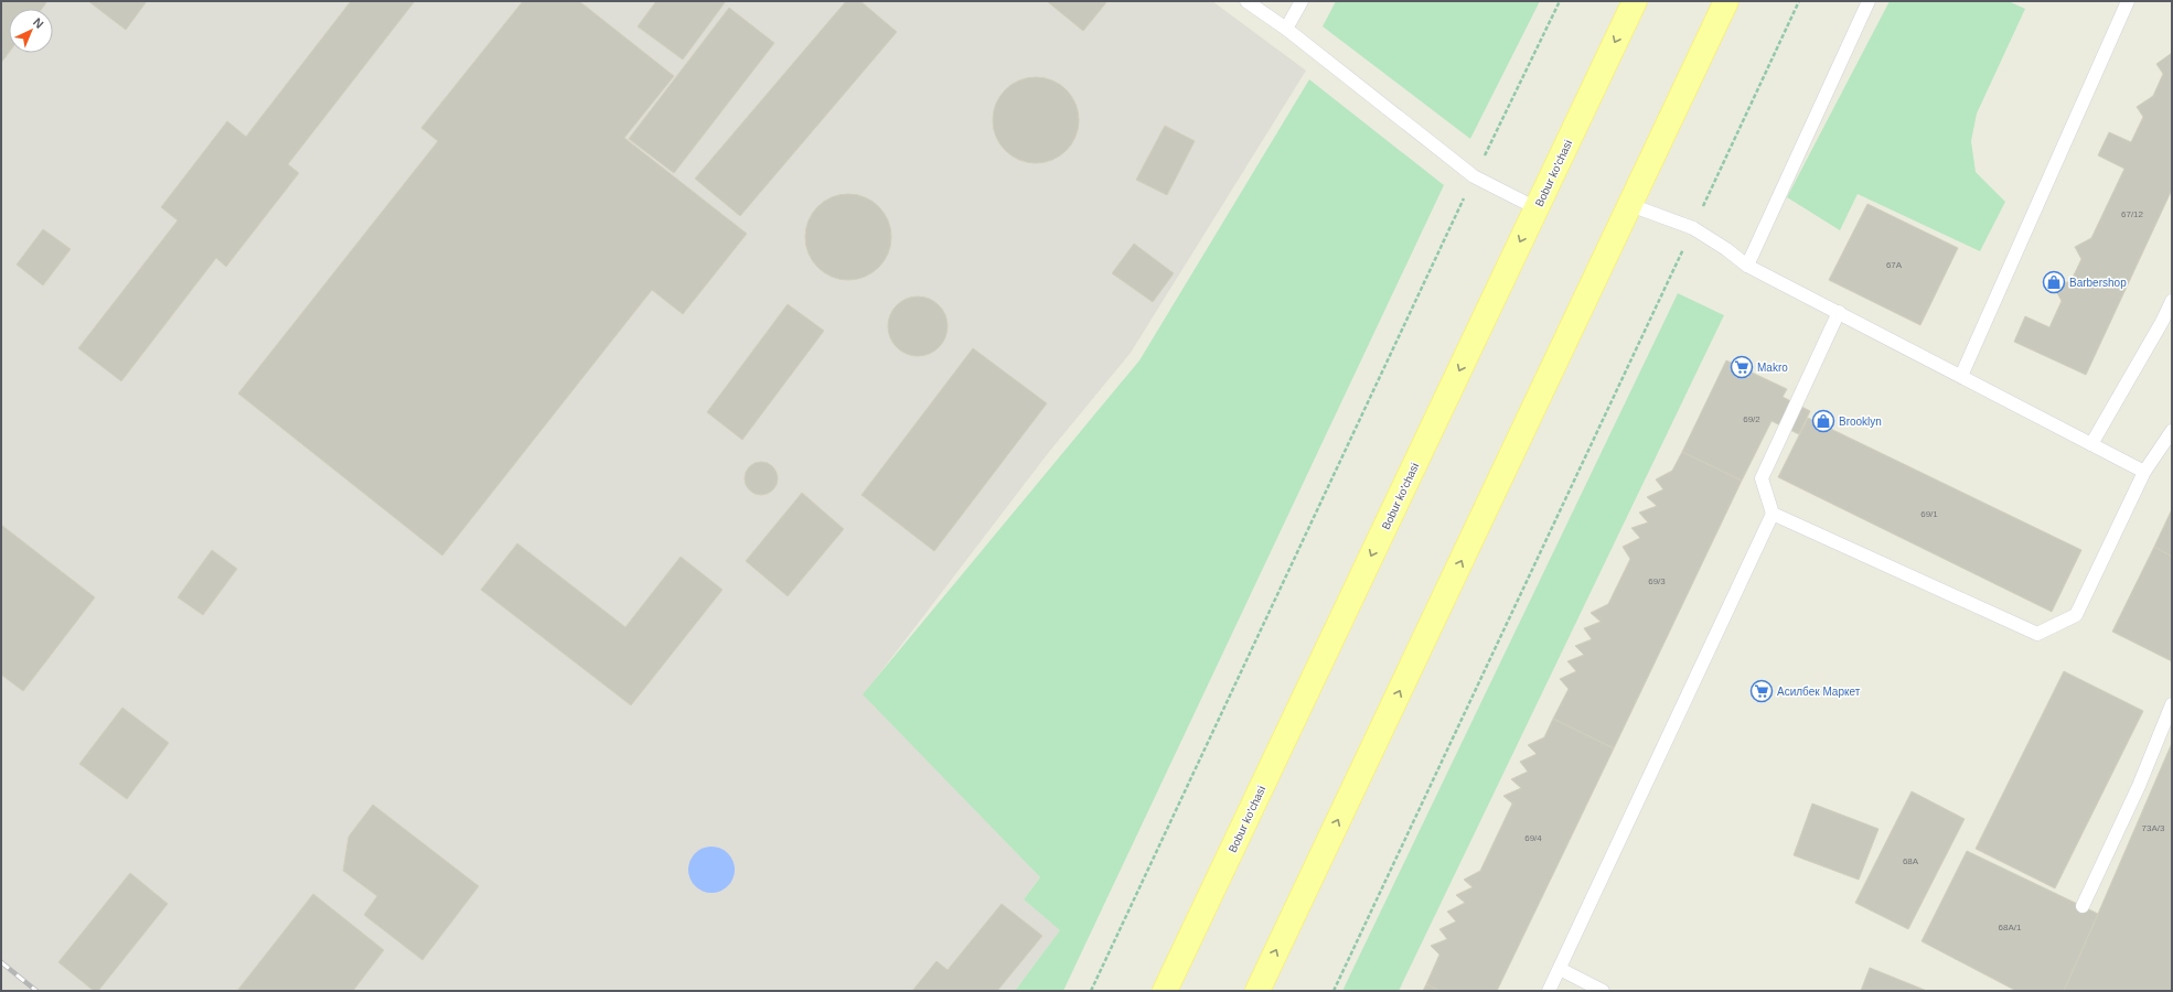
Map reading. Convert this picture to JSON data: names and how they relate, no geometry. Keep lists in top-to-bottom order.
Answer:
{
  "streets": {
    "main road": ["Bobur ko'chasi"]
  },
  "places": {
    "shop": ["Barbershop", "Brooklyn"],
    "supermarket": ["Makro", "Асилбек Маркет"]
  },
  "house_numbers": [
    "67/12",
    "67A",
    "69/2",
    "69/1",
    "69/3",
    "73A/3",
    "69/4",
    "68A",
    "68A/1"
  ],
  "north": "top right"
}
